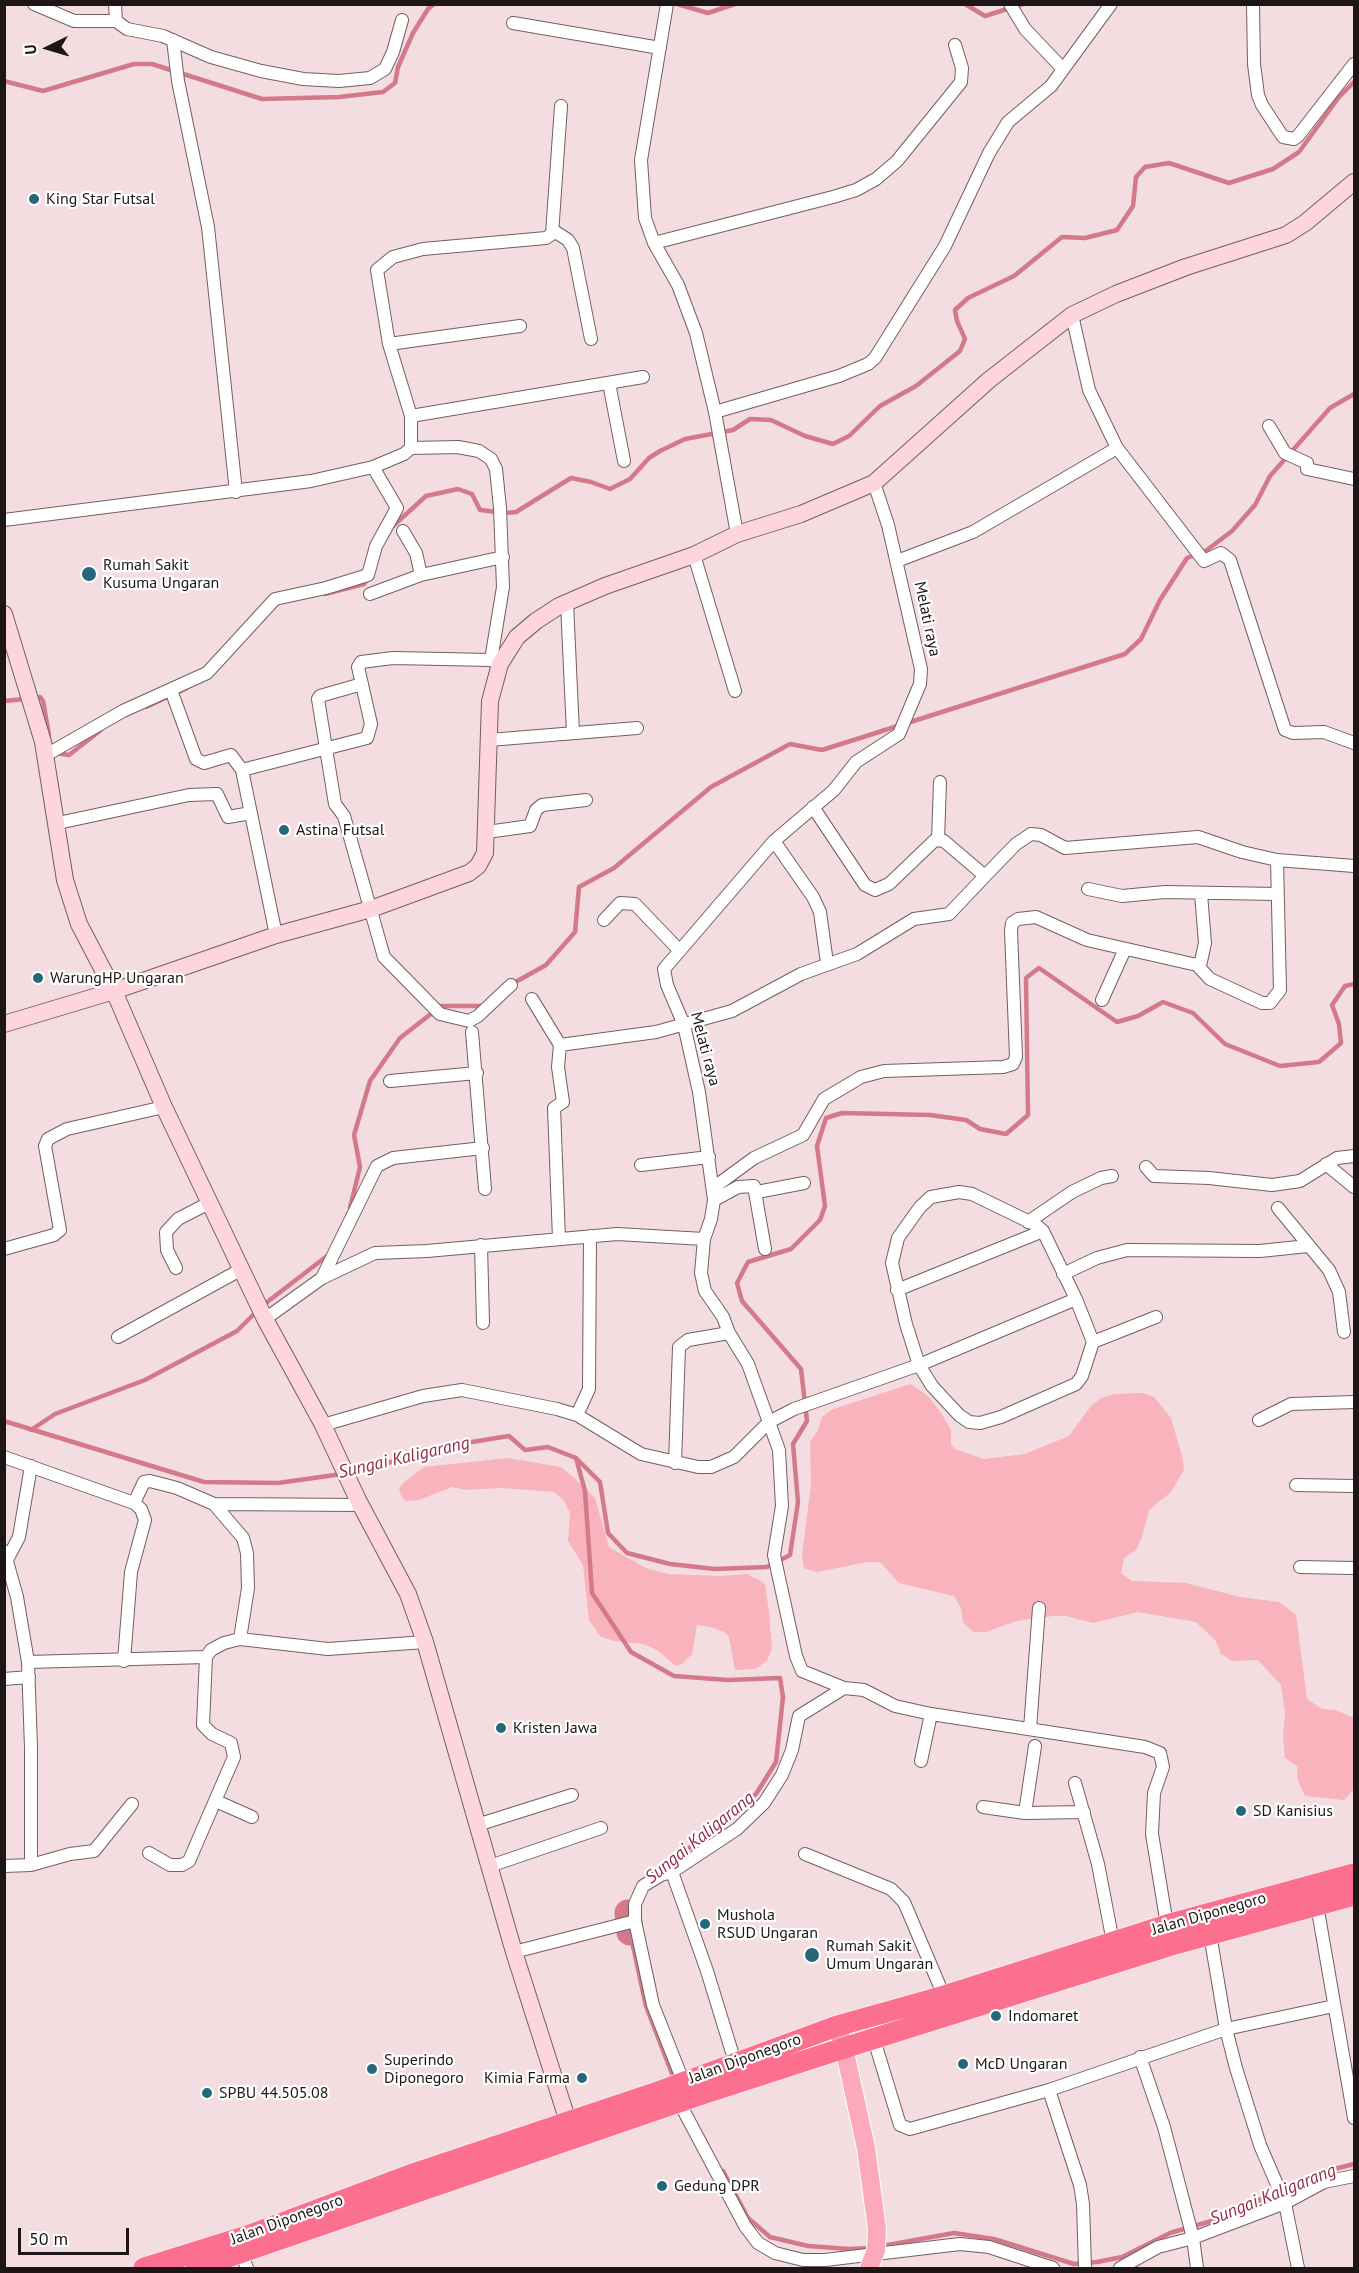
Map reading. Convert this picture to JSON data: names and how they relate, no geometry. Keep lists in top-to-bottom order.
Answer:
{
  "streets": {
    "highway": ["Jalan Diponegoro"],
    "street": ["Melati raya"]
  },
  "water": ["Sungai Kaligarang"],
  "places": [
    "King Star Futsal",
    "Rumah Sakit Kusuma Ungaran",
    "Astina Futsal",
    "WarungHP Ungaran",
    "Kristen Jawa",
    "SD Kanisius",
    "Mushola RSUD Ungaran",
    "Rumah Sakit Umum Ungaran",
    "Indomaret",
    "McD Ungaran",
    "Superindo Diponegoro",
    "Kimia Farma",
    "SPBU 44.505.08",
    "Gedung DPR"
  ],
  "scale_bar": "50 m",
  "north": "left"
}
